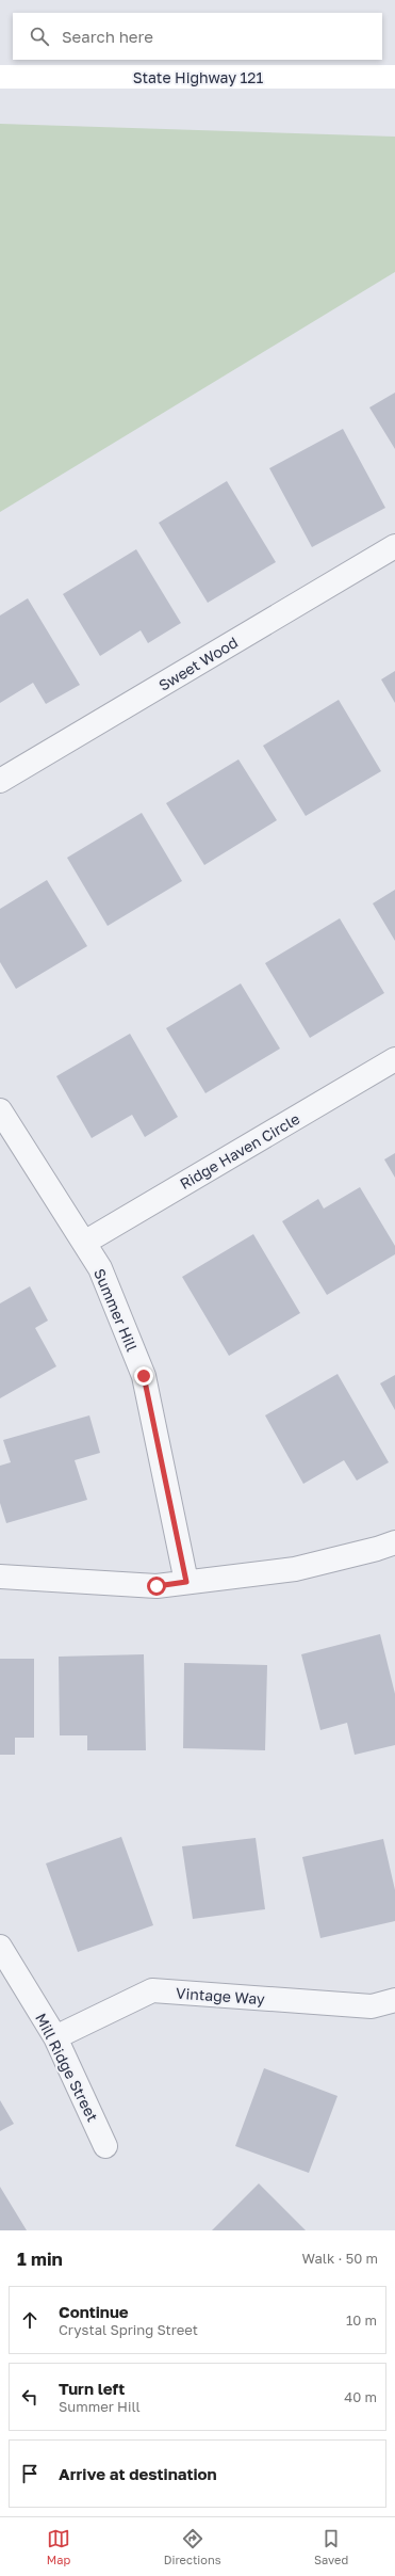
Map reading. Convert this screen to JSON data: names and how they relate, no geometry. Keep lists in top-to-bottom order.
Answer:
{
  "streets": {
    "main road": ["State Highway 121"],
    "street": [
      "Sweet Wood",
      "Ridge Haven Circle",
      "Summer Hill",
      "Vintage Way",
      "Mill Ridge Street"
    ]
  },
  "crossings": [
    ["Ridge Haven Circle", "Summer Hill"],
    ["Vintage Way", "Mill Ridge Street"]
  ],
  "page": {
    "search": "Search here",
    "heading": ["1 min", "Walk · 50 m"],
    "list": [
      ["Continue", "Crystal Spring Street", "10 m"],
      ["Turn left", "Summer Hill", "40 m"],
      "Arrive at destination"
    ],
    "nav": ["Map", "Directions", "Saved"]
  }
}
